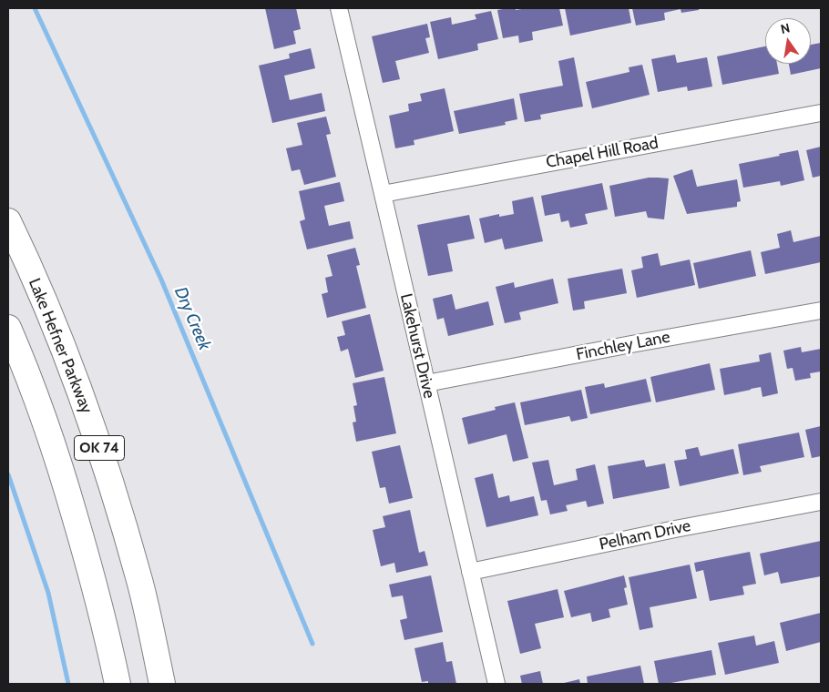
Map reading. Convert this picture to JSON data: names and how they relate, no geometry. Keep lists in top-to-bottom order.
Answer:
{
  "streets": {
    "highway": ["Lake Hefner Parkway", "OK 74"],
    "street": [
      "Chapel Hill Road",
      "Lakehurst Drive",
      "Finchley Lane",
      "Pelham Drive"
    ]
  },
  "crossings": [
    ["Chapel Hill Road", "Lakehurst Drive"],
    ["Lakehurst Drive", "Finchley Lane"],
    ["Lakehurst Drive", "Pelham Drive"]
  ],
  "water": ["Dry Creek"],
  "north": "top"
}
